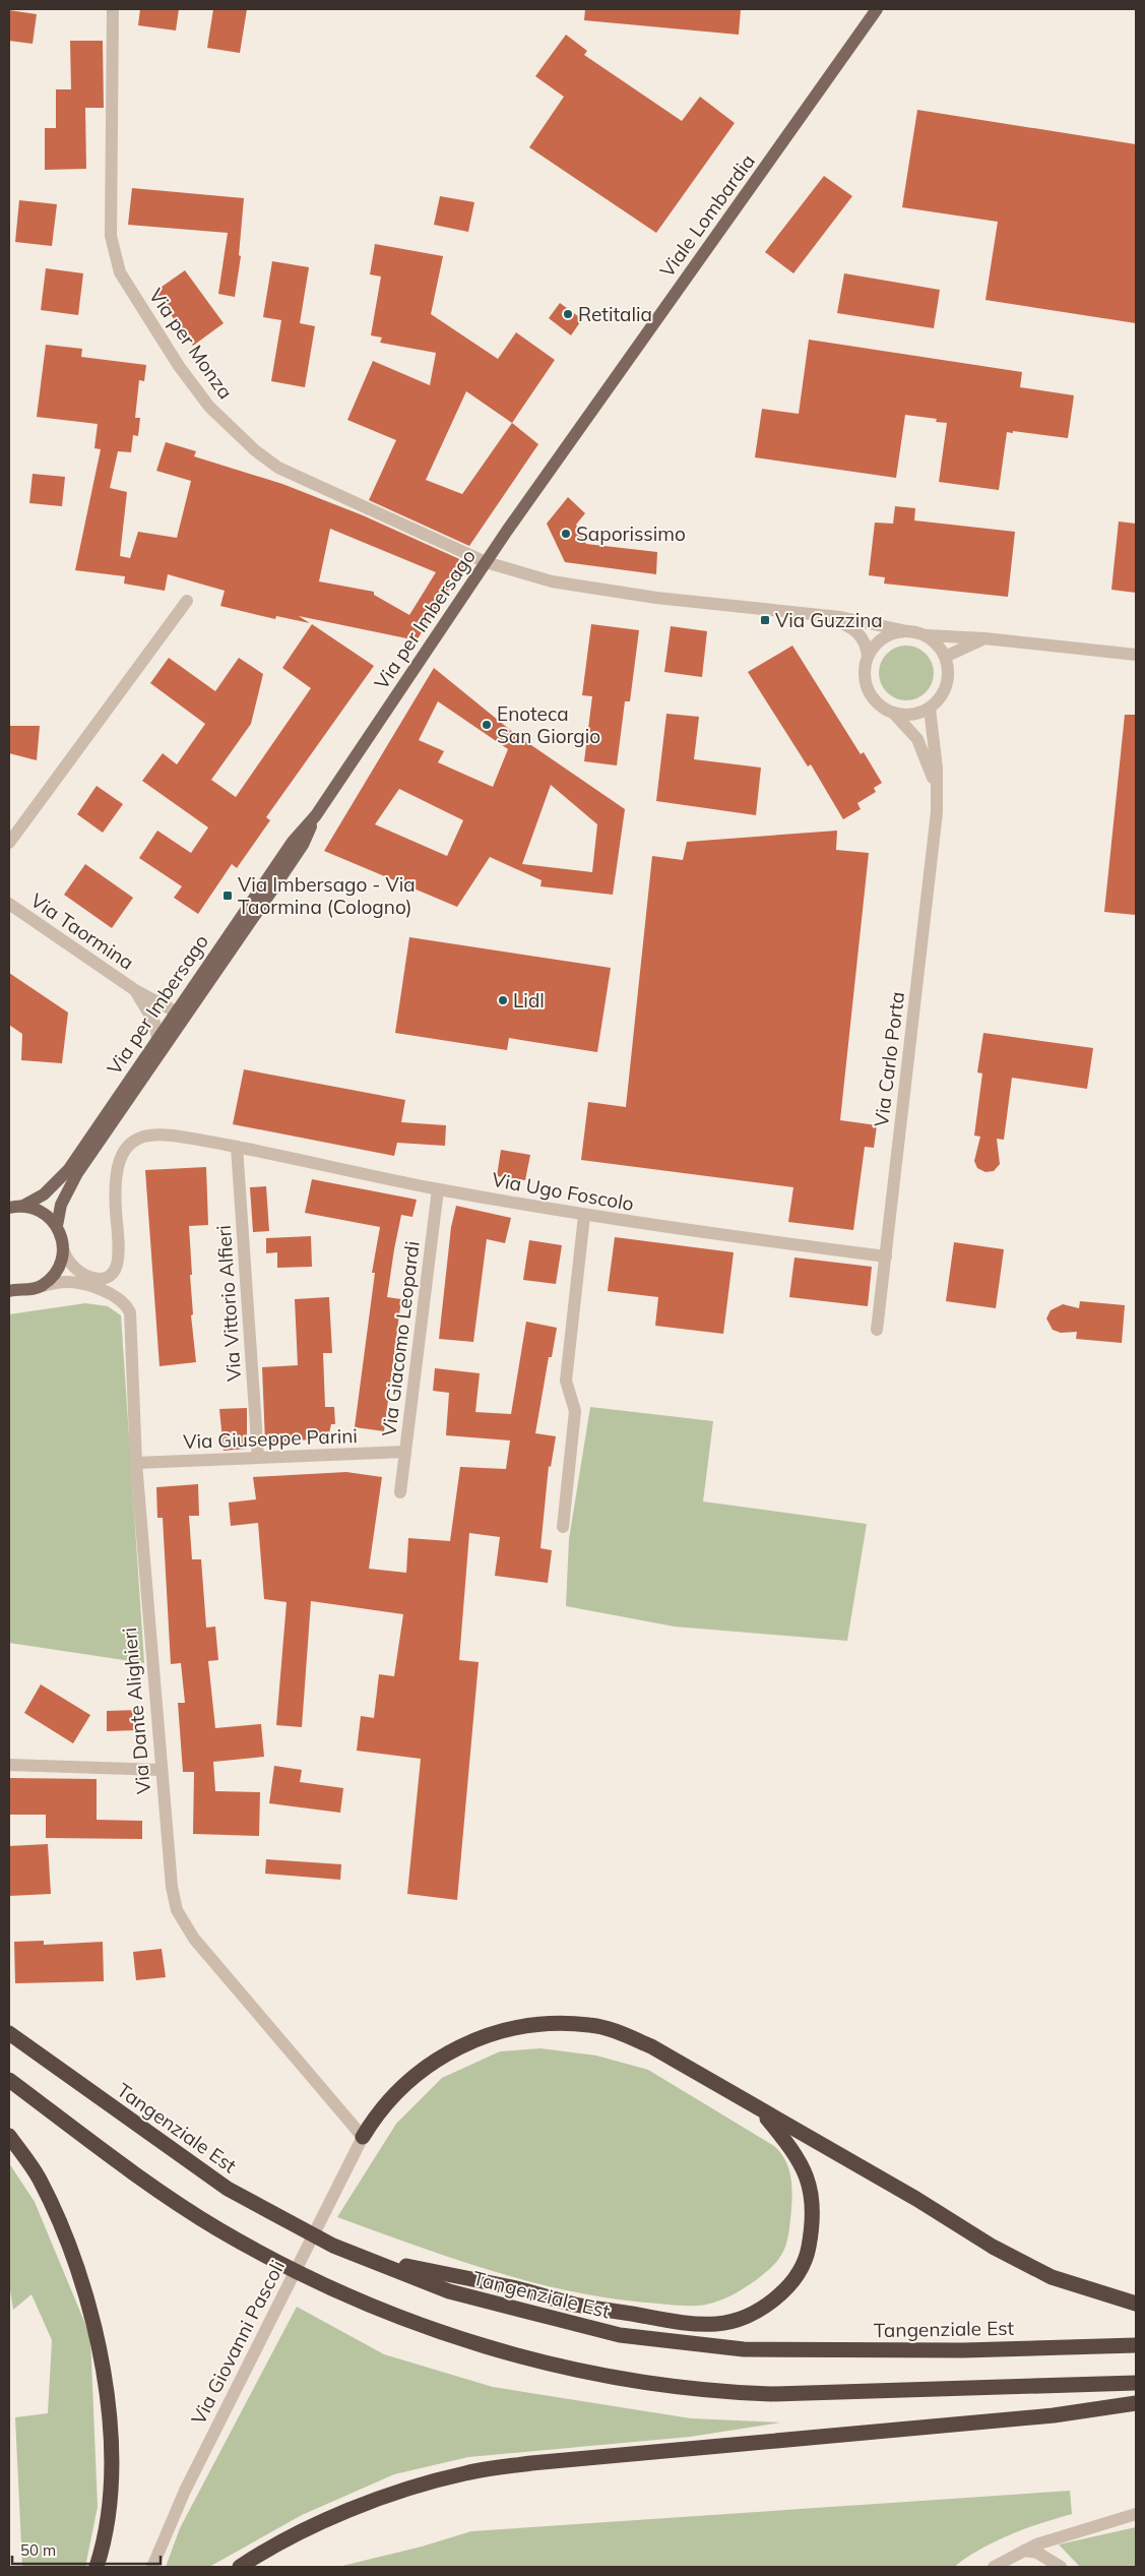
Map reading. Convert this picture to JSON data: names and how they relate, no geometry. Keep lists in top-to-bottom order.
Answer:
{
  "streets": {
    "highway": ["Tangenziale Est"],
    "main road": ["Viale Lombardia", "Via per Imbersago"],
    "street": [
      "Via per Monza",
      "Via Taormina",
      "Via Carlo Porta",
      "Via Ugo Foscolo",
      "Via Vittorio Alfieri",
      "Via Giacomo Leopardi",
      "Via Giuseppe Parini",
      "Via Dante Alighieri",
      "Via Giovanni Pascoli"
    ]
  },
  "crossings": [
    ["Viale Lombardia", "Via per Imbersago"],
    ["Via per Monza", "Via per Imbersago"],
    ["Via per Imbersago", "Via Taormina"],
    ["Via Carlo Porta", "Via Ugo Foscolo"],
    ["Via Ugo Foscolo", "Via Vittorio Alfieri"],
    ["Via Ugo Foscolo", "Via Giacomo Leopardi"],
    ["Via Vittorio Alfieri", "Via Giuseppe Parini"],
    ["Via Giacomo Leopardi", "Via Giuseppe Parini"],
    ["Via Giuseppe Parini", "Via Dante Alighieri"],
    ["Via Dante Alighieri", "Via Giovanni Pascoli"]
  ],
  "places": {
    "other": [
      "Retitalia",
      "Saporissimo",
      "Enoteca San Giorgio",
      "Lidl"
    ],
    "transit": ["Via Guzzina", "Via Imbersago - Via Taormina (Cologno)"]
  },
  "scale_bar": "50 m"
}
